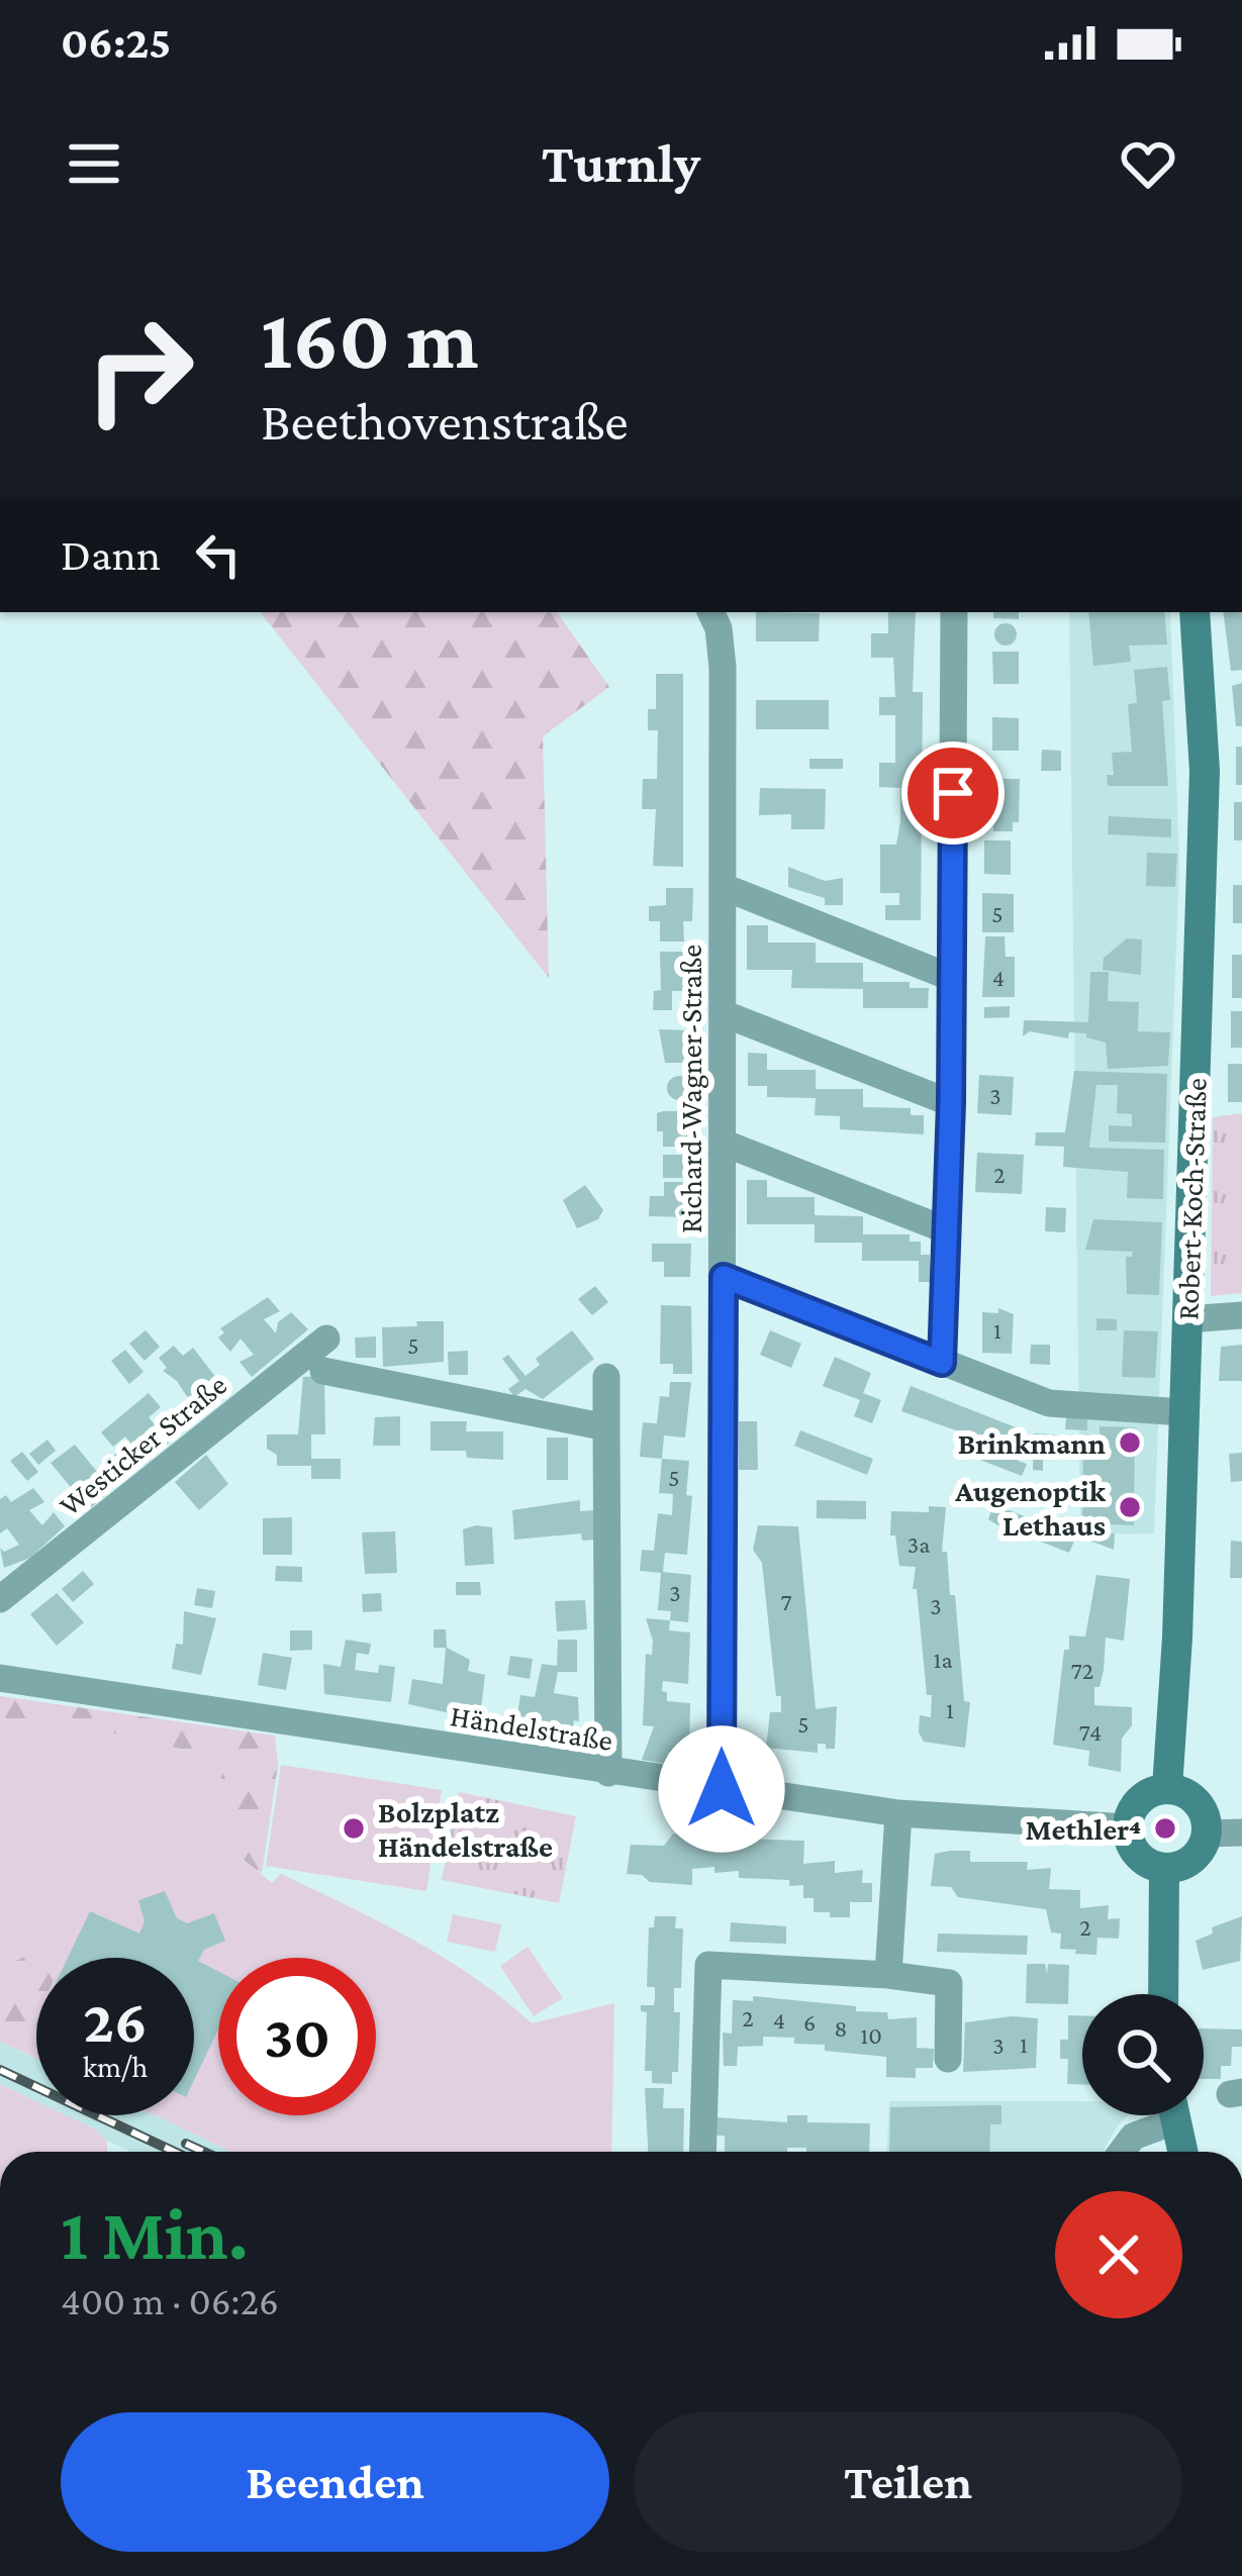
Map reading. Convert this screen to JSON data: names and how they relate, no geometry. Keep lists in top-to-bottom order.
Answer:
{
  "streets": {
    "main road": ["Robert-Koch-Straße"],
    "street": ["Richard-Wagner-Straße", "Westicker Straße", "Händelstraße"]
  },
  "crossings": [
    ["Richard-Wagner-Straße", "Händelstraße"],
    ["Robert-Koch-Straße", "Händelstraße"]
  ],
  "places": [
    "Brinkmann",
    "Augenoptik Lethaus",
    "Bolzplatz Händelstraße",
    "Methler⁴"
  ],
  "house_numbers": [
    "5",
    "4",
    "3",
    "2",
    "1",
    "5",
    "5",
    "3a",
    "3",
    "7",
    "3",
    "1a",
    "72",
    "1",
    "5",
    "74",
    "2",
    "2",
    "4",
    "6",
    "8",
    "10",
    "1",
    "3"
  ],
  "page": {
    "status": "06:25",
    "header": "Turnly",
    "turn": ["160 m", "Beethovenstraße"],
    "then": "Dann",
    "speed": "26 km/h",
    "limit": "30",
    "heading": ["1 Min.", "400 m · 06:26"],
    "buttons": ["Beenden", "Teilen"]
  }
}
